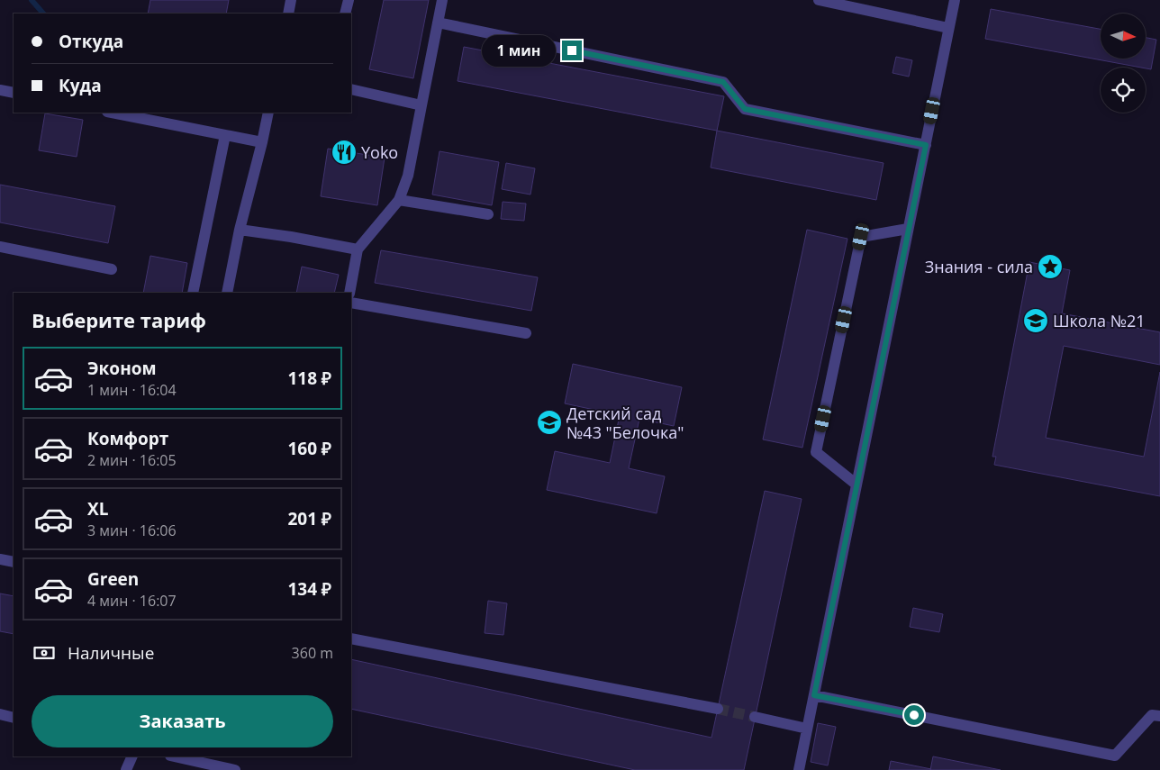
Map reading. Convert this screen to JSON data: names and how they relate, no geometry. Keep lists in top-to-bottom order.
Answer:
{
  "places": {
    "restaurant": ["Yoko"],
    "place": ["Знания - сила"],
    "school or university": ["Школа №21", "Детский сад №43 \"Белочка\""]
  },
  "north": "right",
  "page": {
    "banner": ["Откуда", "Куда"],
    "bubble": "1 мин",
    "heading": "Выберите тариф",
    "list": [
      {
        "name": "Эконом",
        "note": "1 мин · 16:04",
        "value": "118 ₽"
      },
      {
        "name": "Комфорт",
        "note": "2 мин · 16:05",
        "value": "160 ₽"
      },
      {
        "name": "XL",
        "note": "3 мин · 16:06",
        "value": "201 ₽"
      },
      {
        "name": "Green",
        "note": "4 мин · 16:07",
        "value": "134 ₽"
      }
    ],
    "pay": ["Наличные", "360 m"],
    "buttons": "Заказать"
  }
}
